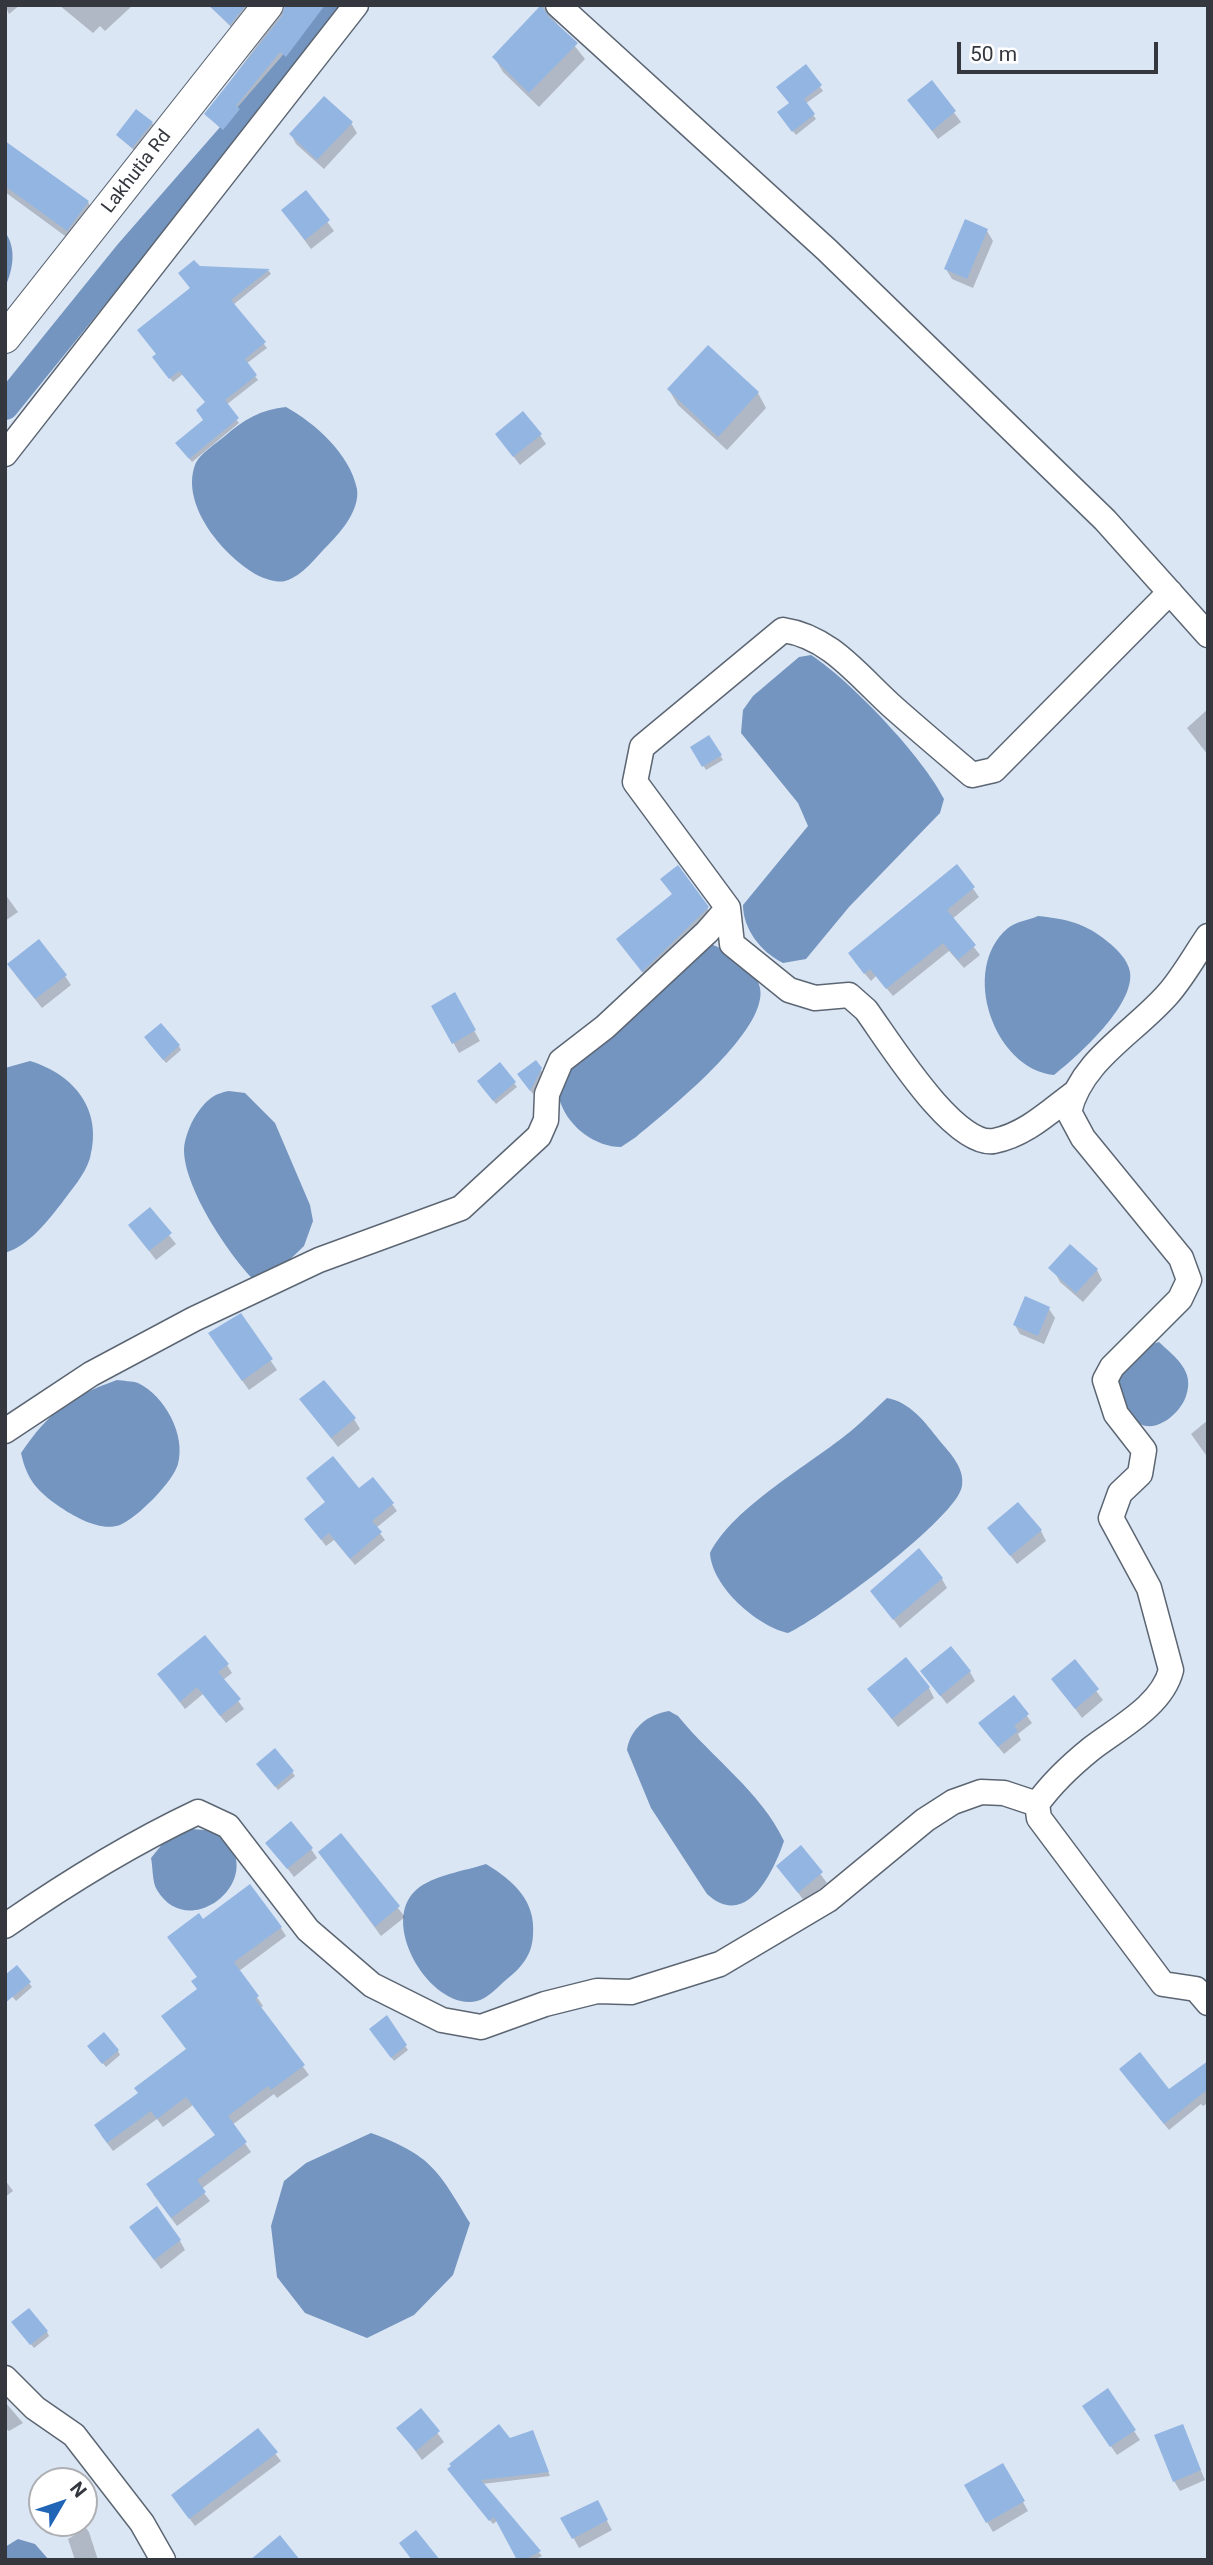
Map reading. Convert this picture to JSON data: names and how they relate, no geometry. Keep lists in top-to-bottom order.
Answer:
{
  "streets": {
    "street": ["Lakhutia Rd"]
  },
  "scale_bar": "50 m",
  "north": "top right"
}
